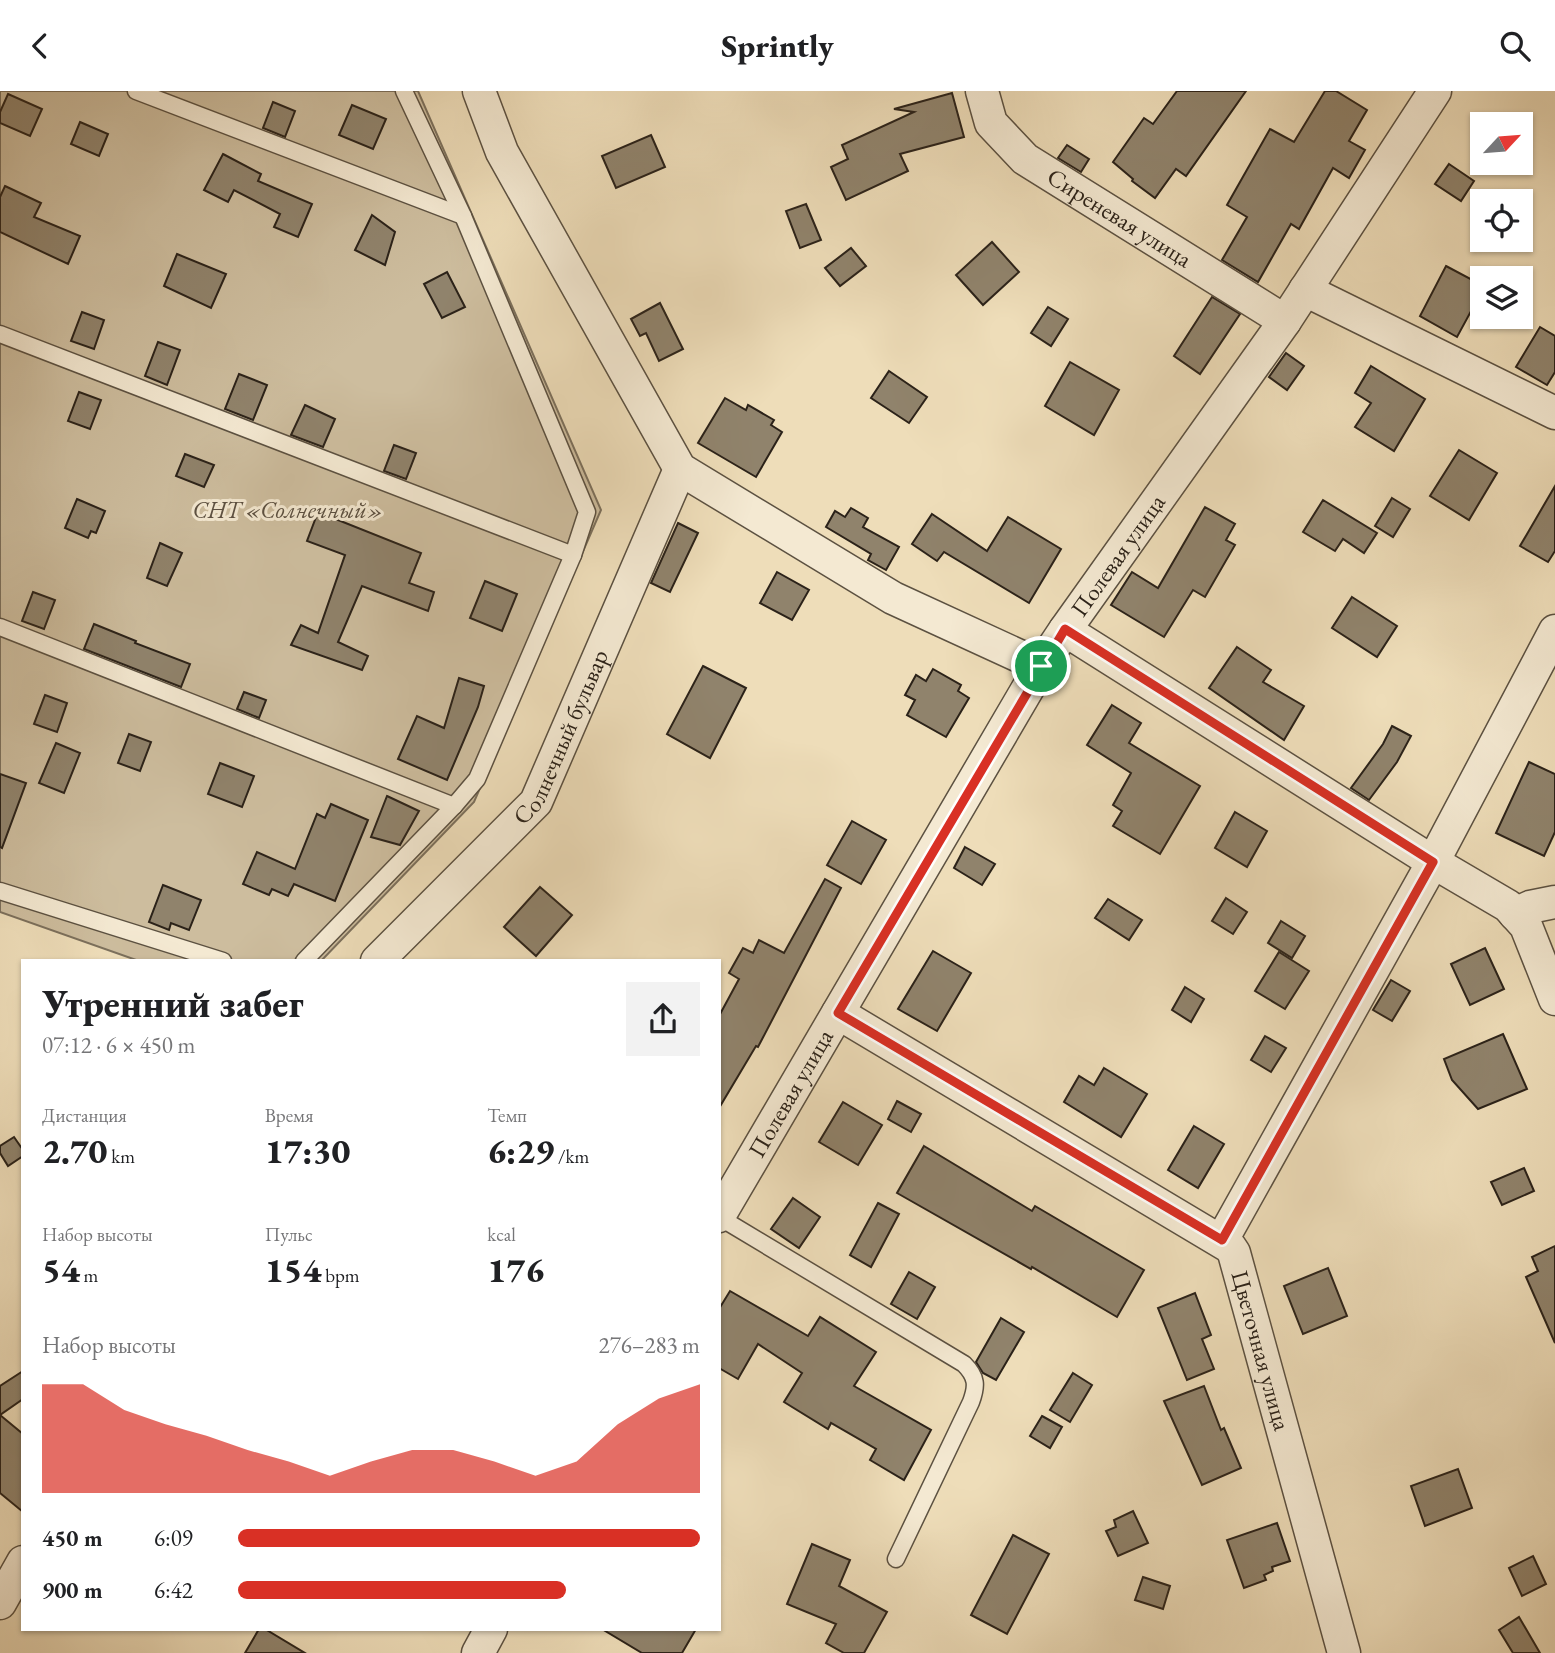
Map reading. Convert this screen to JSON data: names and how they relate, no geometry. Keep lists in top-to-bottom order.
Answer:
{
  "streets": {
    "street": [
      "Сиреневая улица",
      "Полевая улица",
      "Солнечный бульвар",
      "Цветочная улица"
    ]
  },
  "crossings": [
    ["Сиреневая улица", "Полевая улица"],
    ["Полевая улица", "Цветочная улица"]
  ],
  "parks": ["СНТ «Солнечный»"],
  "north": "top right",
  "page": {
    "header": "Sprintly",
    "heading": ["Утренний забег", "07:12 · 6 × 450 m"],
    "stats": [
      ["Дистанция", "2.70 km"],
      ["Время", "17:30"],
      ["Темп", "6:29 /km"],
      ["Набор высоты", "54 m"],
      ["Пульс", "154 bpm"],
      ["kcal", "176"]
    ],
    "chart": ["Набор высоты", "276–283 m"],
    "list": [
      {
        "name": "450 m",
        "note": "6:09"
      },
      {
        "name": "900 m",
        "note": "6:42"
      }
    ]
  }
}
